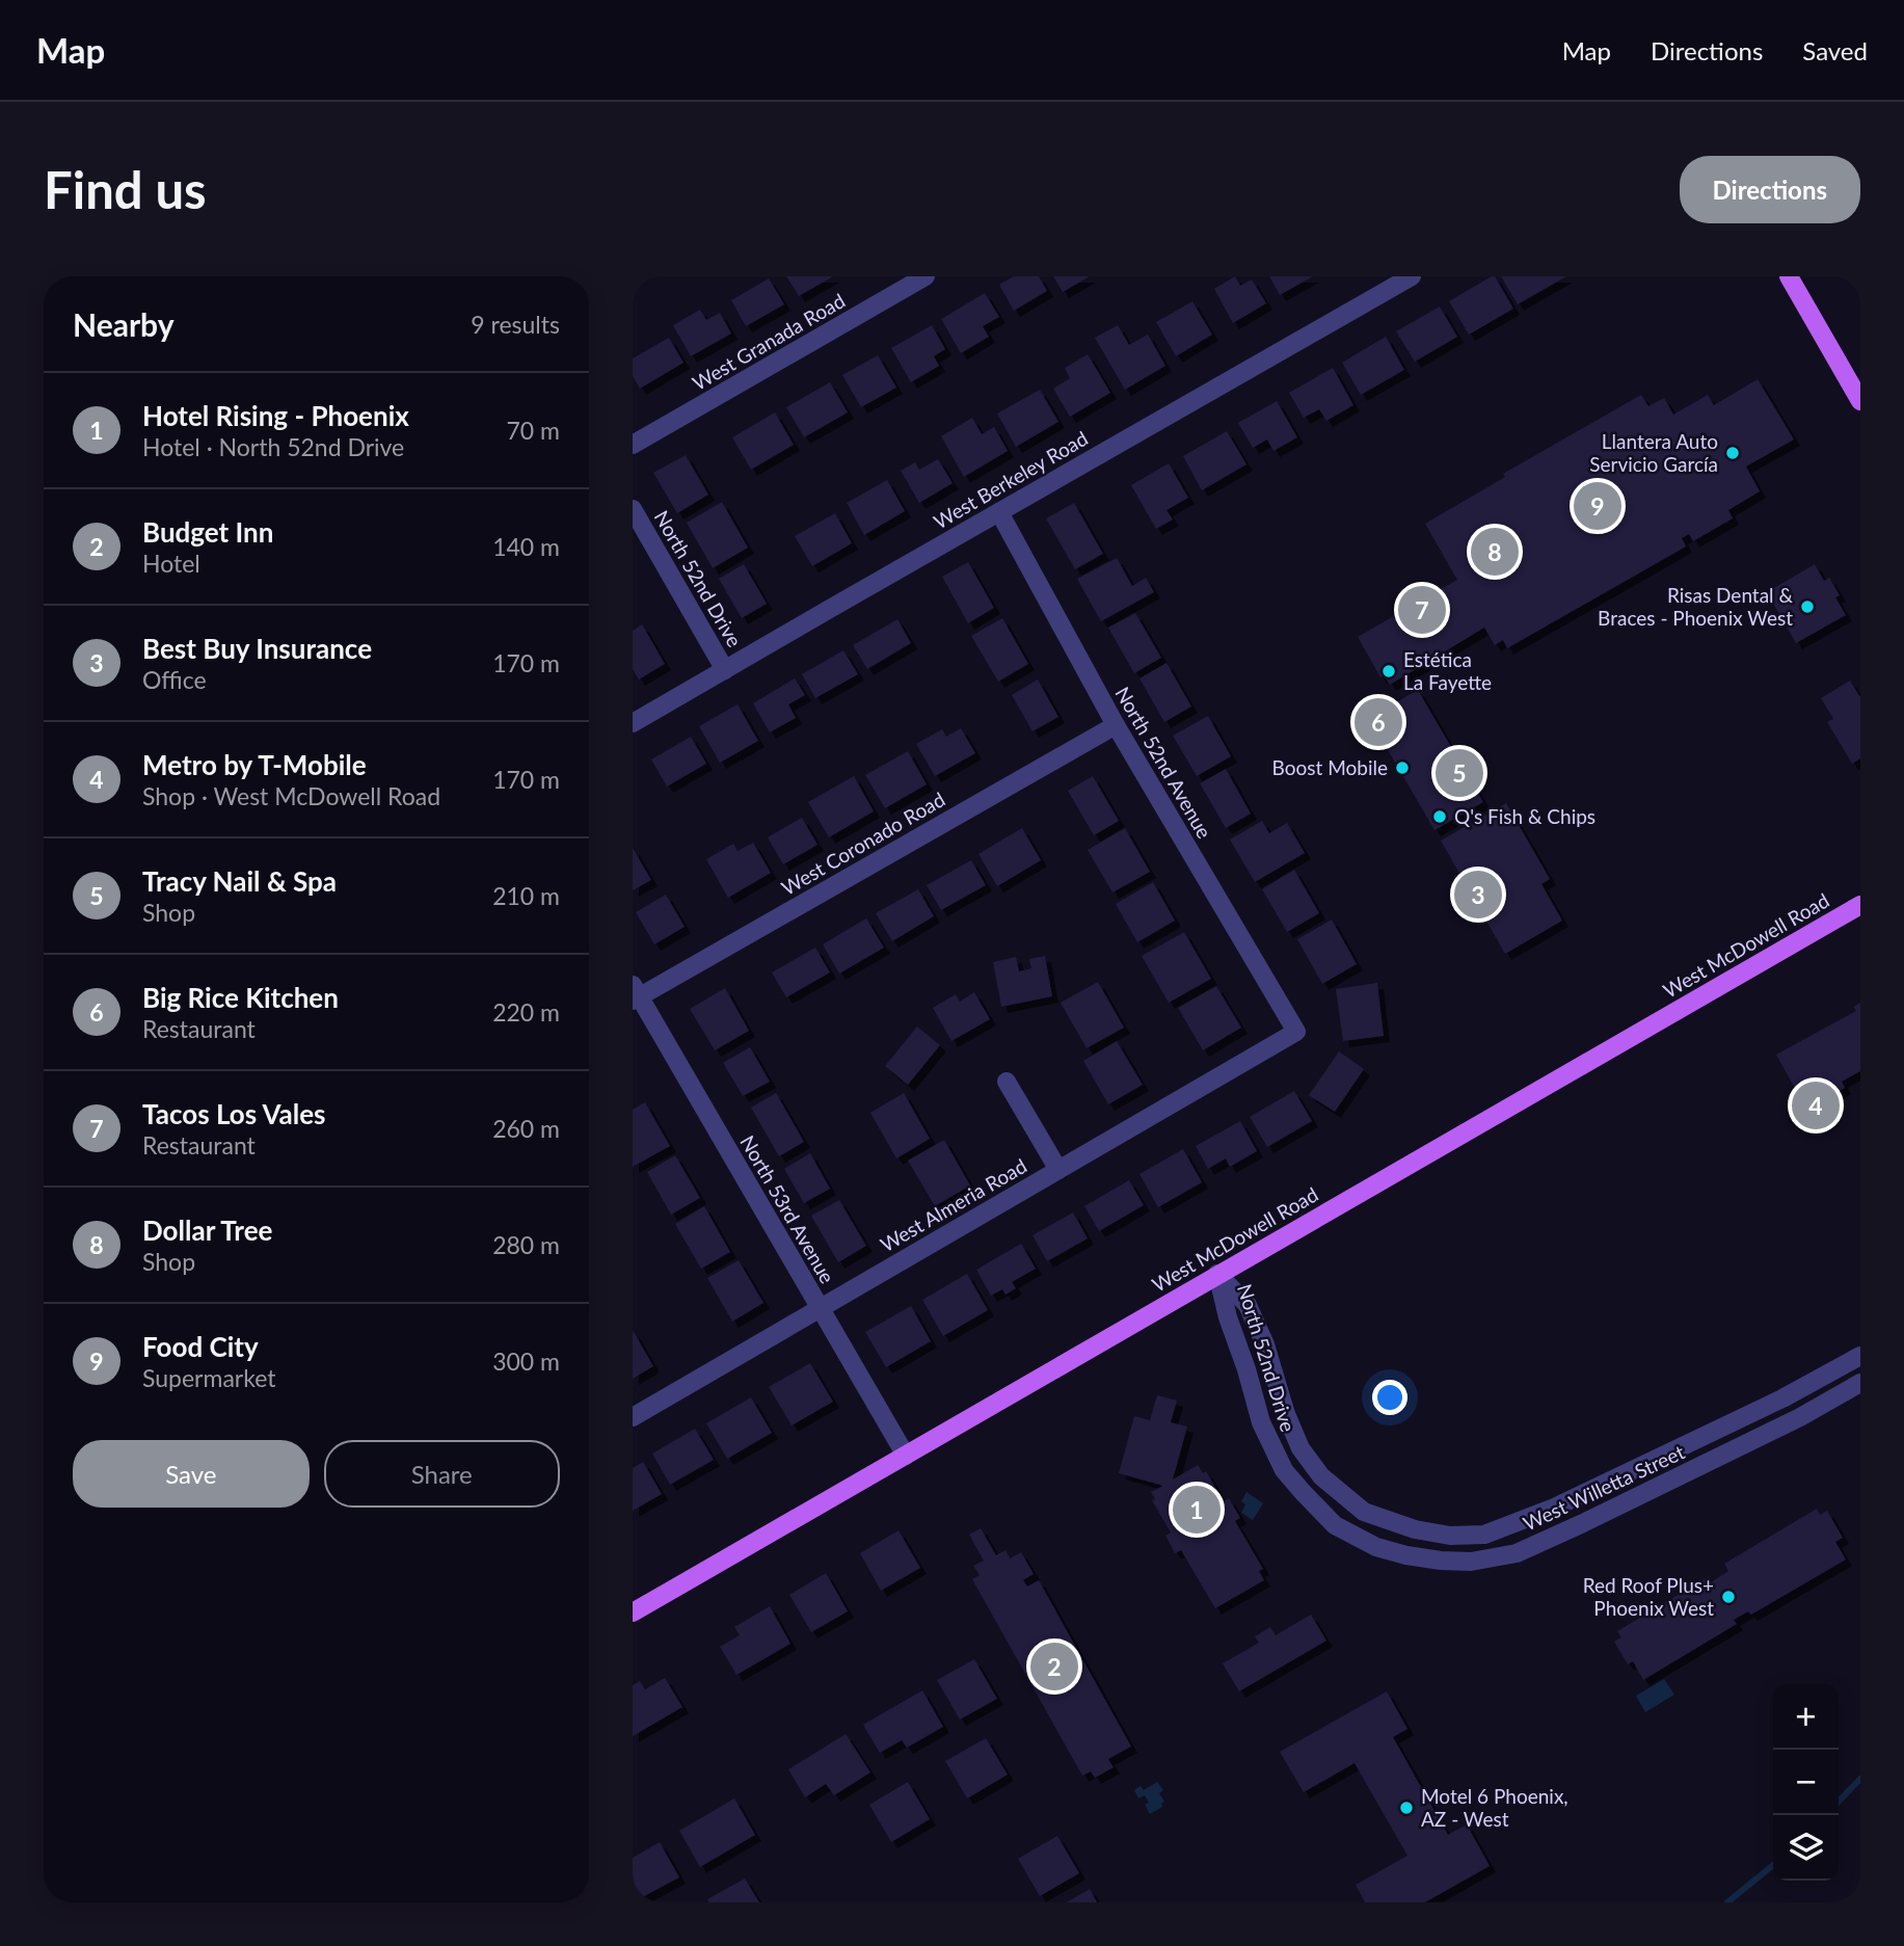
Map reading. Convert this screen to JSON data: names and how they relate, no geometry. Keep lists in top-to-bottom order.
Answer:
{
  "streets": {
    "main road": ["West McDowell Road"],
    "street": [
      "West Granada Road",
      "West Berkeley Road",
      "North 52nd Drive",
      "North 52nd Avenue",
      "West Coronado Road",
      "West Almeria Road",
      "North 53rd Avenue",
      "West Willetta Street"
    ]
  },
  "crossings": [
    ["West Berkeley Road", "North 52nd Drive"],
    ["West Berkeley Road", "North 52nd Avenue"],
    ["North 52nd Drive", "West McDowell Road"],
    ["North 52nd Drive", "West Willetta Street"],
    ["North 52nd Avenue", "West Coronado Road"],
    ["North 52nd Avenue", "West Almeria Road"],
    ["West Coronado Road", "North 53rd Avenue"],
    ["West McDowell Road", "North 53rd Avenue"],
    ["West Almeria Road", "North 53rd Avenue"]
  ],
  "places": [
    "Llantera Auto Servicio García",
    "Risas Dental & Braces - Phoenix West",
    "Estética La Fayette",
    "Boost Mobile",
    "Q's Fish & Chips",
    "Red Roof Plus+ Phoenix West",
    "Motel 6 Phoenix, AZ - West"
  ],
  "page": {
    "header": "Map",
    "nav": ["Map", "Directions", "Saved"],
    "buttons": [
      "Directions",
      ["Save", "Share"]
    ],
    "title": "Find us",
    "heading": ["Nearby", "9 results"],
    "list": [
      {
        "mark": "1",
        "name": "Hotel Rising - Phoenix",
        "note": "Hotel · North 52nd Drive",
        "value": "70 m"
      },
      {
        "mark": "2",
        "name": "Budget Inn",
        "note": "Hotel",
        "value": "140 m"
      },
      {
        "mark": "3",
        "name": "Best Buy Insurance",
        "note": "Office",
        "value": "170 m"
      },
      {
        "mark": "4",
        "name": "Metro by T-Mobile",
        "note": "Shop · West McDowell Road",
        "value": "170 m"
      },
      {
        "mark": "5",
        "name": "Tracy Nail & Spa",
        "note": "Shop",
        "value": "210 m"
      },
      {
        "mark": "6",
        "name": "Big Rice Kitchen",
        "note": "Restaurant",
        "value": "220 m"
      },
      {
        "mark": "7",
        "name": "Tacos Los Vales",
        "note": "Restaurant",
        "value": "260 m"
      },
      {
        "mark": "8",
        "name": "Dollar Tree",
        "note": "Shop",
        "value": "280 m"
      },
      {
        "mark": "9",
        "name": "Food City",
        "note": "Supermarket",
        "value": "300 m"
      }
    ],
    "pins": [
      "9",
      "8",
      "7",
      "6",
      "5",
      "3",
      "4",
      "1",
      "2"
    ],
    "map_buttons": ["+", "−"]
  }
}
